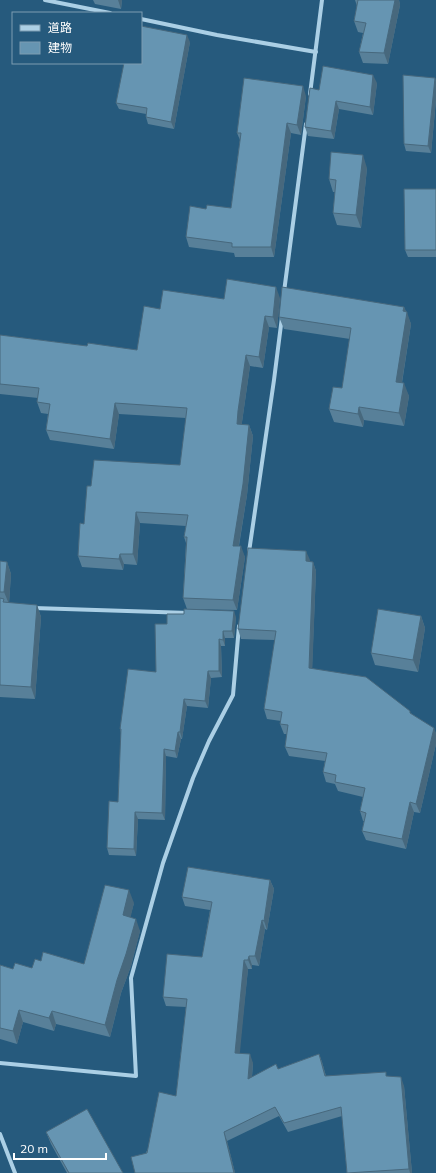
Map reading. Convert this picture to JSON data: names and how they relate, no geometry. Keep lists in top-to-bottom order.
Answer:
{
  "legend": ["道路", "建物"],
  "scale_bar": "20 m"
}
